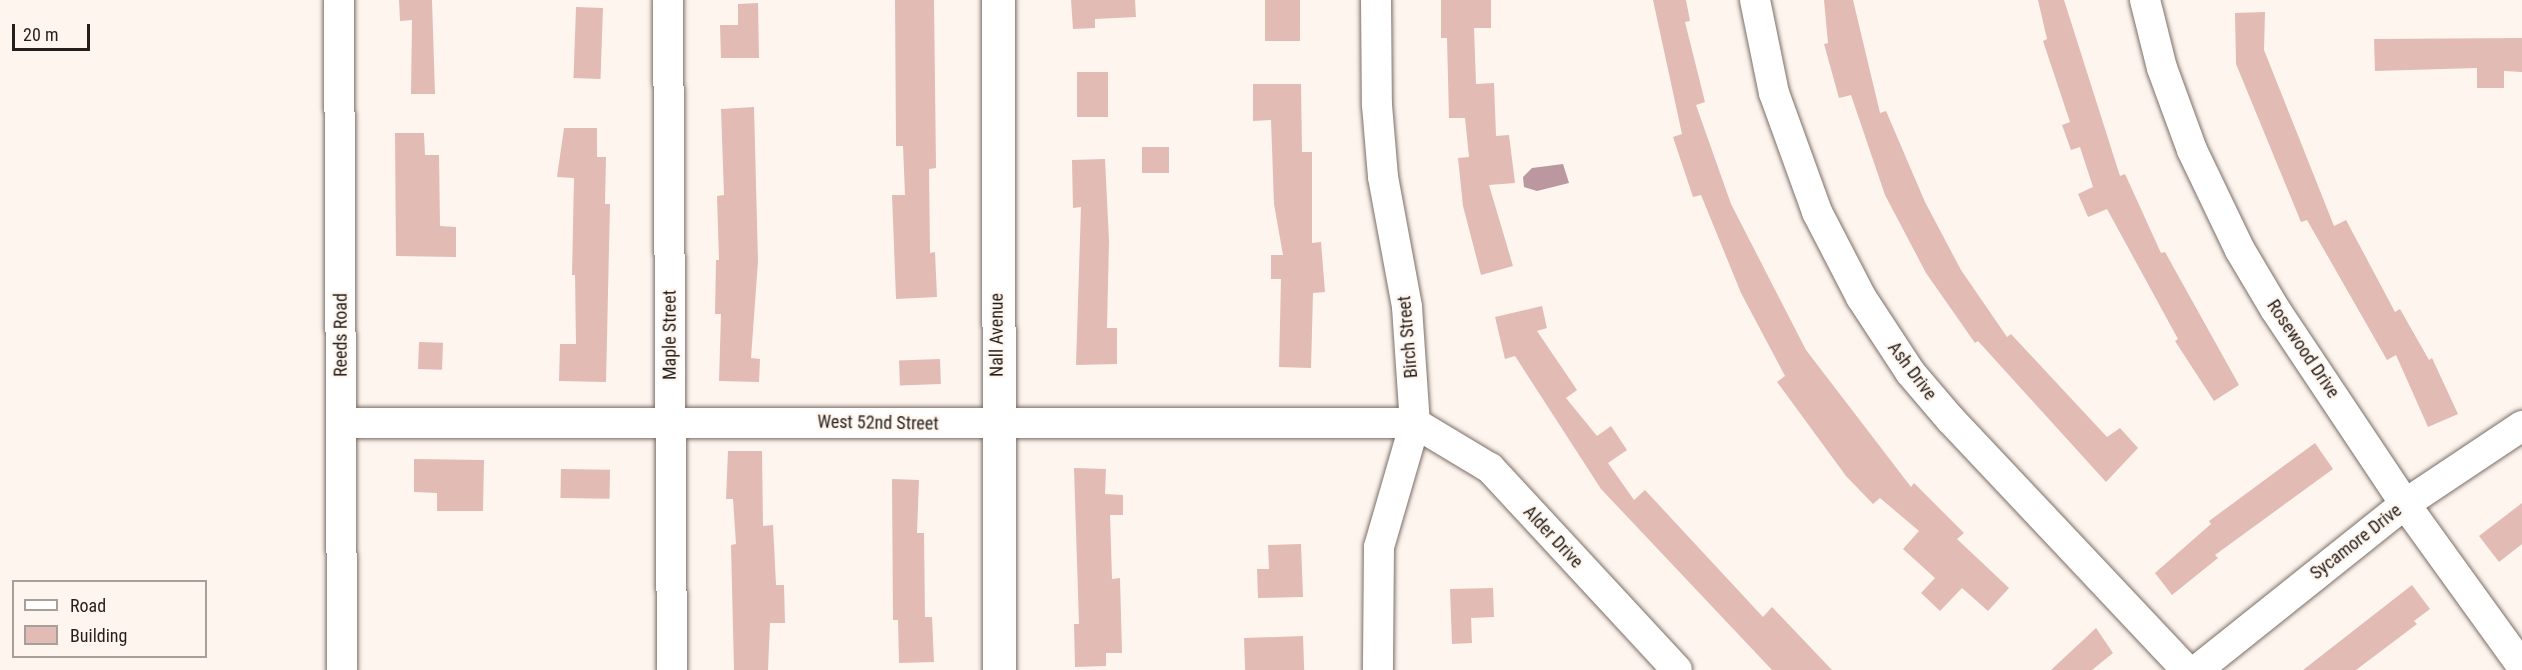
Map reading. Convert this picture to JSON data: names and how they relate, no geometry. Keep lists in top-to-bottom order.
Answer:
{
  "streets": {
    "street": [
      "Reeds Road",
      "Maple Street",
      "Nall Avenue",
      "Birch Street",
      "Rosewood Drive",
      "Ash Drive",
      "West 52nd Street",
      "Alder Drive",
      "Sycamore Drive"
    ]
  },
  "crossings": [
    ["Reeds Road", "West 52nd Street"],
    ["Maple Street", "West 52nd Street"],
    ["Nall Avenue", "West 52nd Street"],
    ["Birch Street", "West 52nd Street"],
    ["Birch Street", "Alder Drive"],
    ["Rosewood Drive", "Sycamore Drive"],
    ["West 52nd Street", "Alder Drive"]
  ],
  "legend": ["Road", "Building"],
  "scale_bar": "20 m"
}
